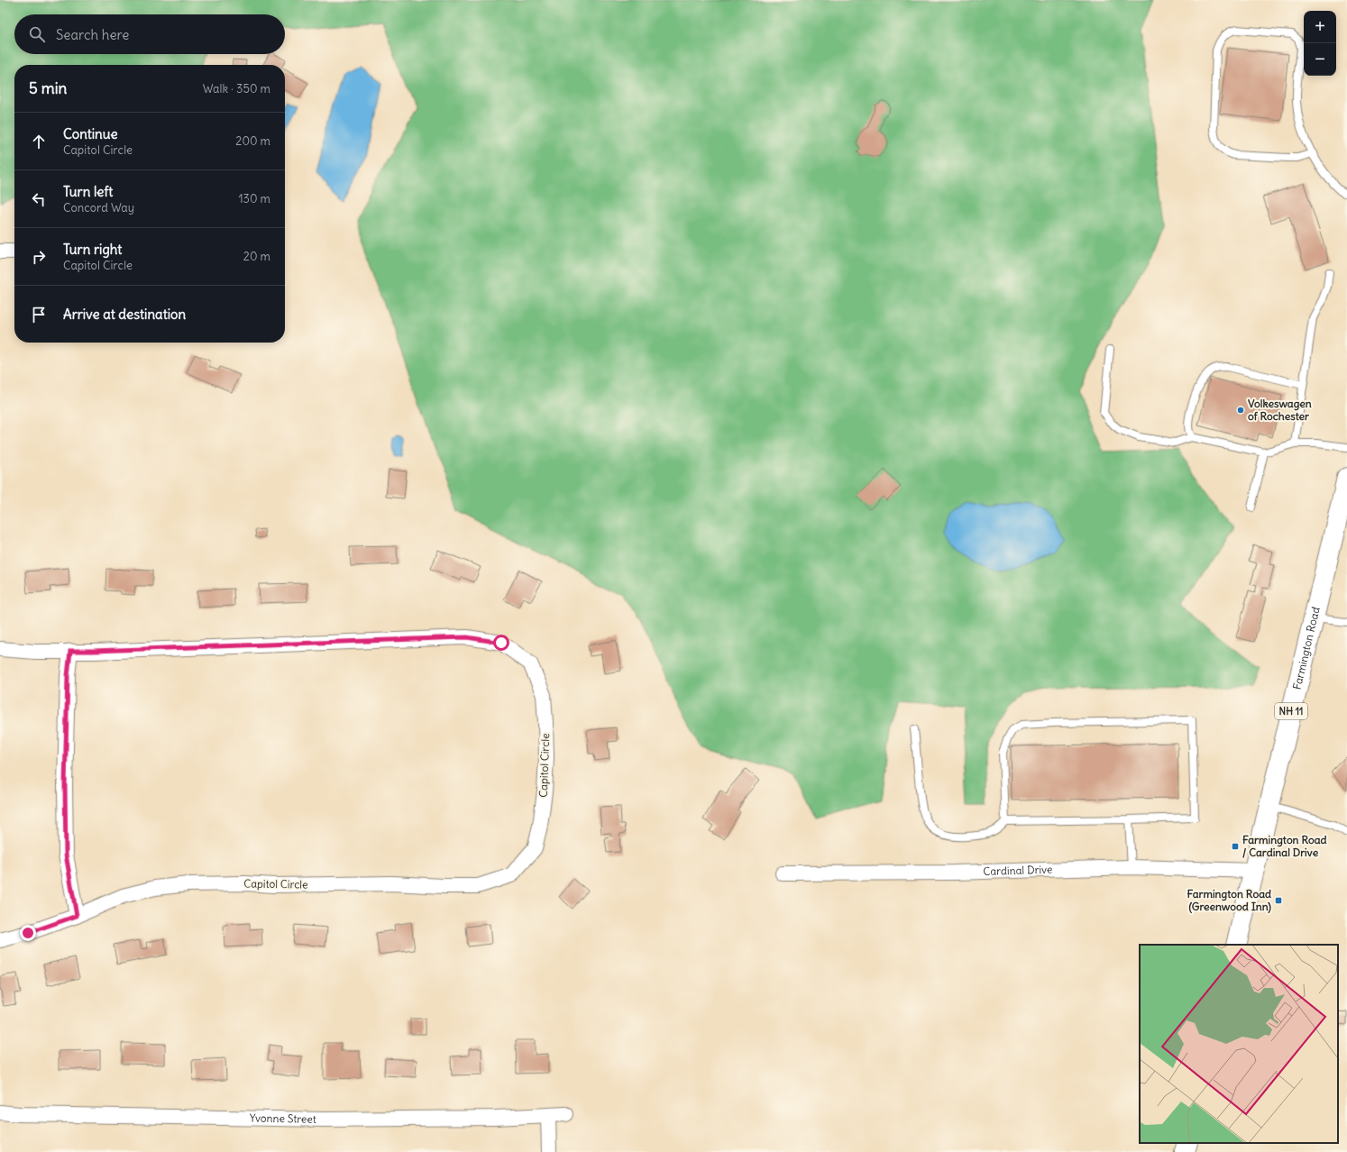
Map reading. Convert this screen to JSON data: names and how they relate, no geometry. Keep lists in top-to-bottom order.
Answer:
{
  "streets": {
    "highway": ["Farmington Road", "NH 11"],
    "street": ["Capitol Circle", "Cardinal Drive", "Yvonne Street"]
  },
  "crossings": [
    ["Farmington Road", "Cardinal Drive"]
  ],
  "places": {
    "other": ["Volkeswagen of Rochester"],
    "transit": ["Farmington Road / Cardinal Drive", "Farmington Road (Greenwood Inn)"]
  },
  "page": {
    "map_buttons": ["+", "−"],
    "search": "Search here",
    "heading": ["5 min", "Walk · 350 m"],
    "list": [
      ["Continue", "Capitol Circle", "200 m"],
      ["Turn left", "Concord Way", "130 m"],
      ["Turn right", "Capitol Circle", "20 m"],
      "Arrive at destination"
    ]
  }
}
